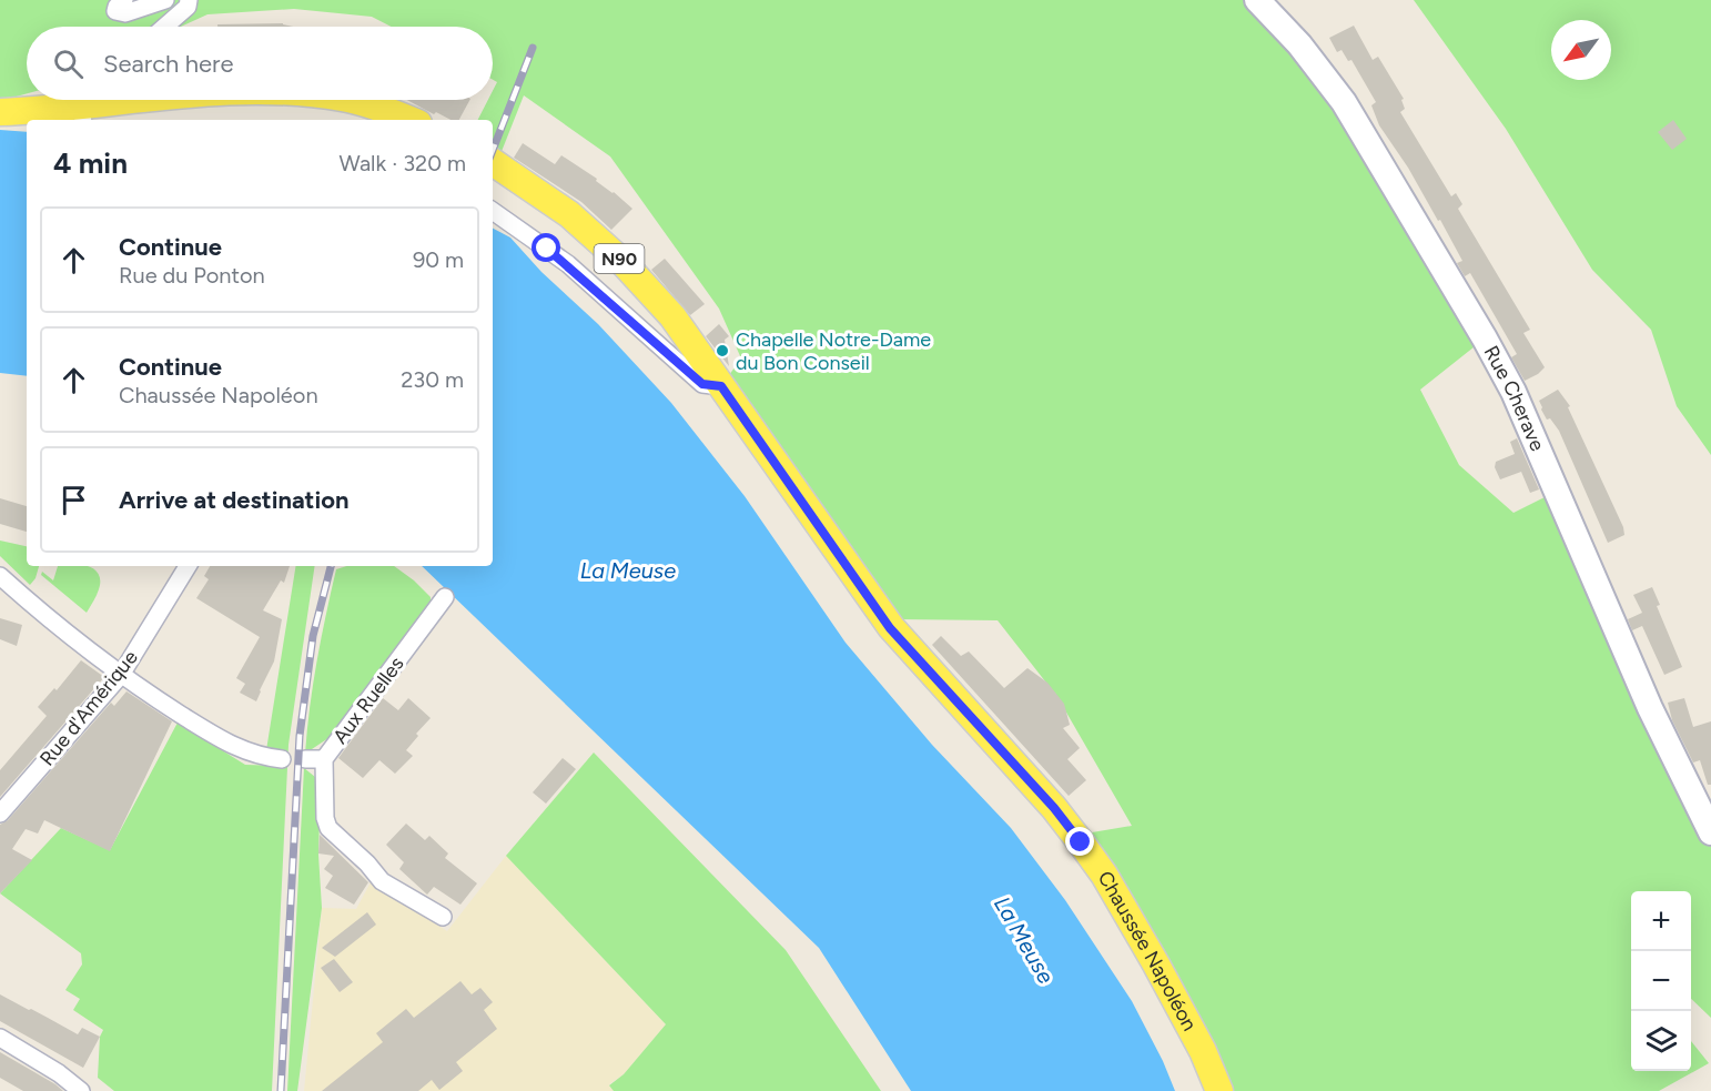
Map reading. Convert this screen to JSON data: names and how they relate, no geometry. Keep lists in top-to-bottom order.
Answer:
{
  "streets": {
    "main road": ["N90", "Chaussée Napoléon"],
    "street": ["Rue Cherave", "Aux Ruelles", "Rue d'Amérique"]
  },
  "water": ["La Meuse"],
  "places": ["Chapelle Notre-Dame du Bon Conseil"],
  "north": "bottom left",
  "page": {
    "search": "Search here",
    "heading": ["4 min", "Walk · 320 m"],
    "list": [
      ["Continue", "Rue du Ponton", "90 m"],
      ["Continue", "Chaussée Napoléon", "230 m"],
      "Arrive at destination"
    ],
    "map_buttons": ["+", "−"]
  }
}
